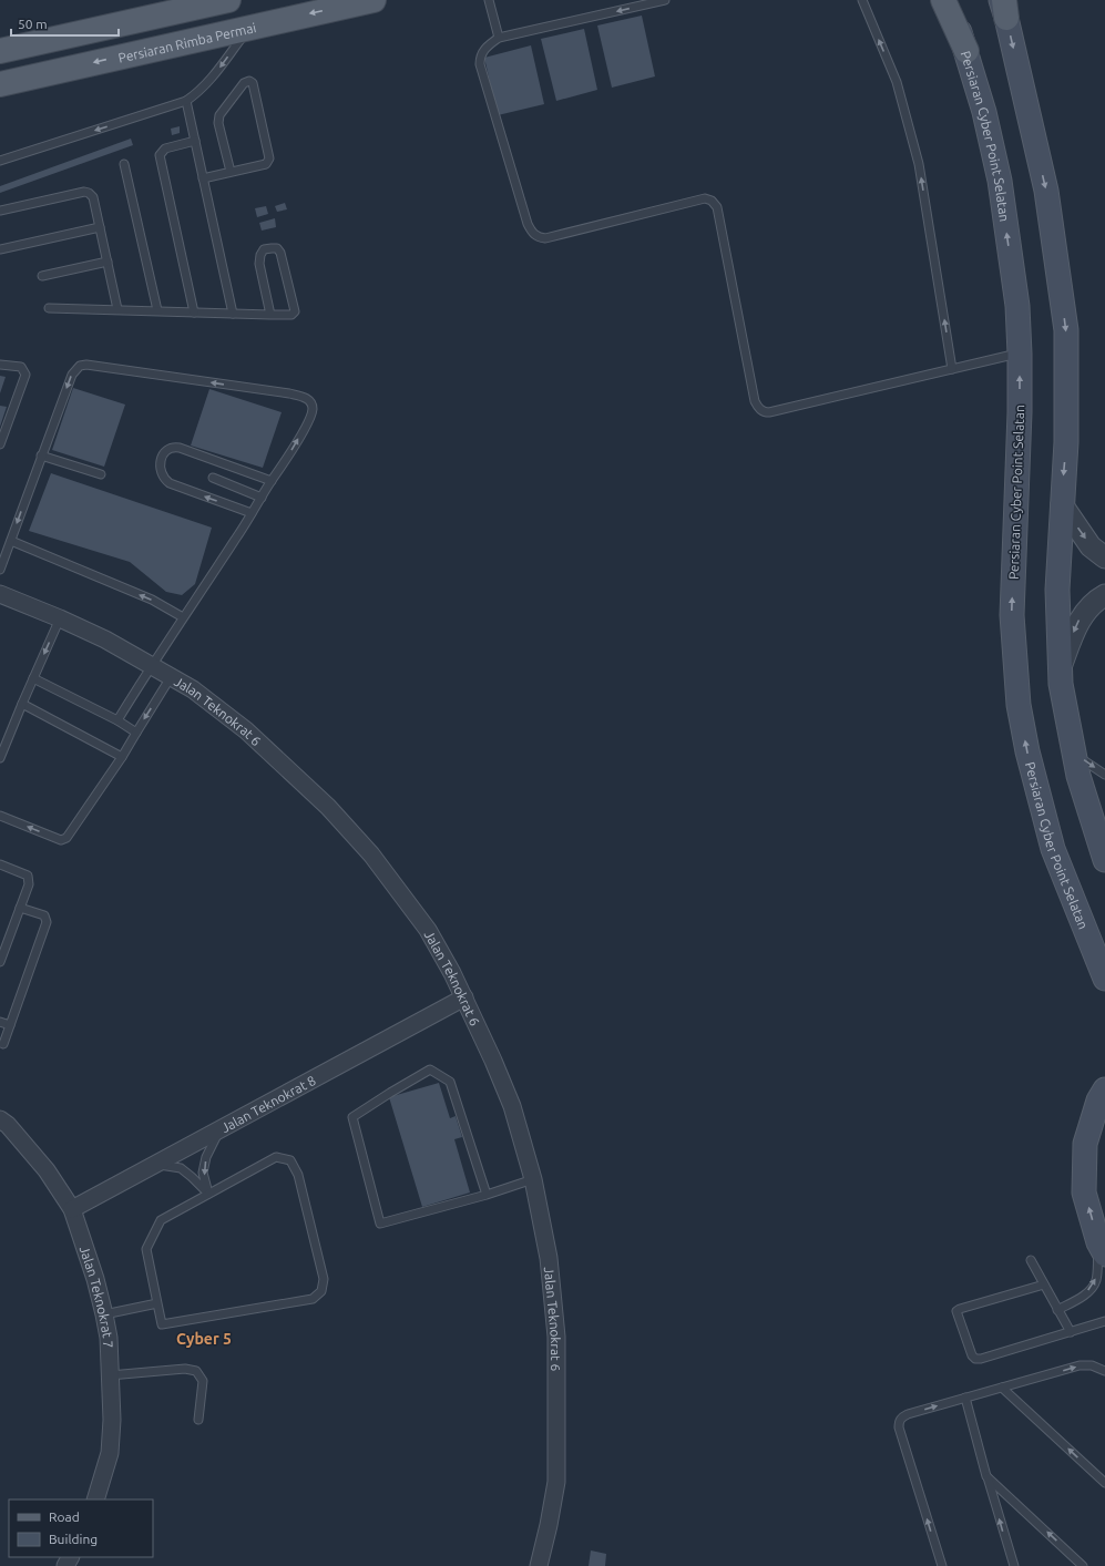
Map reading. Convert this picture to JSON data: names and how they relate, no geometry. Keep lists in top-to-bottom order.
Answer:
{
  "streets": {
    "main road": ["Persiaran Rimba Permai", "Persiaran Cyber Point Selatan"],
    "street": ["Jalan Teknokrat 6", "Jalan Teknokrat 8", "Jalan Teknokrat 7"]
  },
  "crossings": [
    ["Jalan Teknokrat 6", "Jalan Teknokrat 8"],
    ["Jalan Teknokrat 8", "Jalan Teknokrat 7"]
  ],
  "districts": ["Cyber 5"],
  "legend": ["Road", "Building"],
  "scale_bar": "50 m"
}
